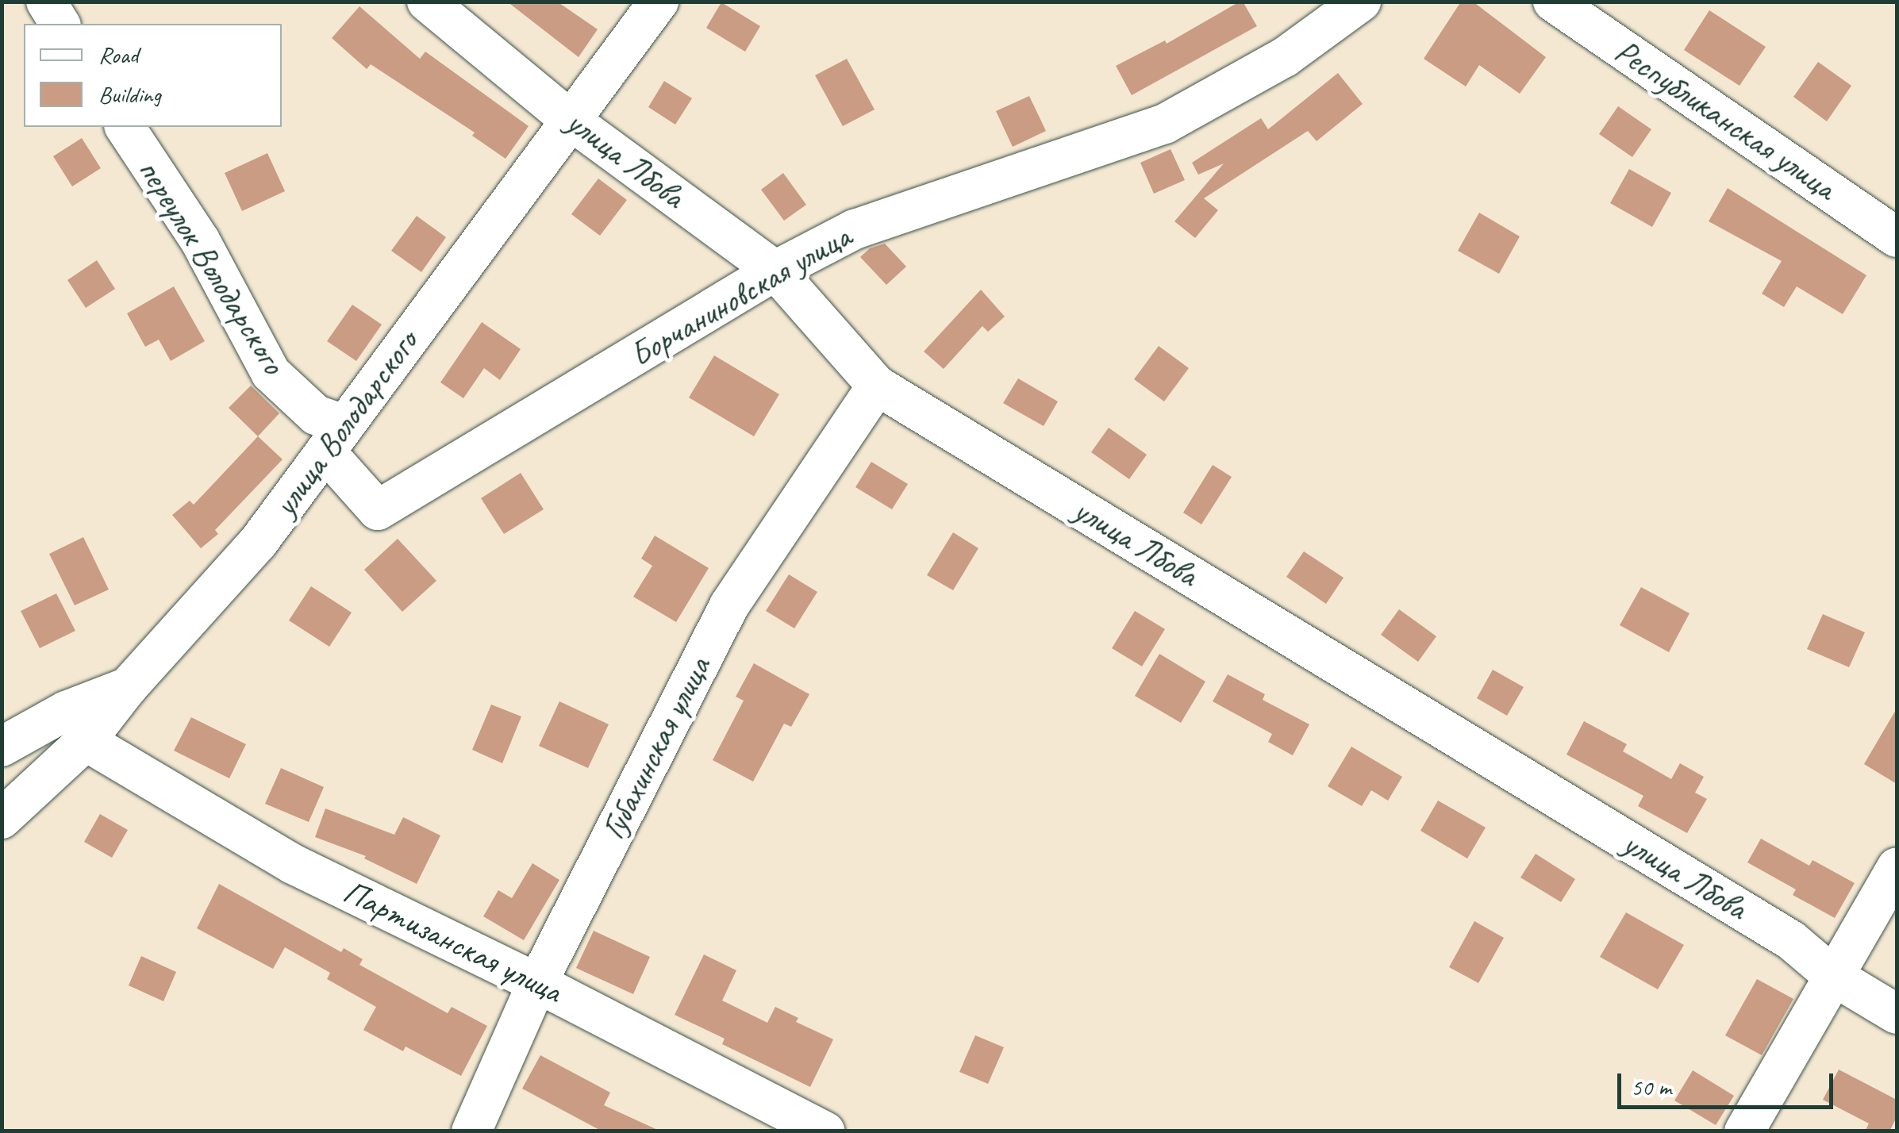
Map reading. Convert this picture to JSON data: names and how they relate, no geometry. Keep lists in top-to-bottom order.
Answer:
{
  "streets": {
    "street": [
      "Республиканская улица",
      "улица Лбова",
      "переулок Володарского",
      "Борчаниновская улица",
      "улица Володарского",
      "Губахинская улица",
      "Партизанская улица"
    ]
  },
  "crossings": [
    ["улица Лбова", "Борчаниновская улица"],
    ["улица Лбова", "улица Володарского"],
    ["улица Лбова", "Губахинская улица"],
    ["переулок Володарского", "Борчаниновская улица"],
    ["переулок Володарского", "улица Володарского"],
    ["Борчаниновская улица", "улица Володарского"],
    ["улица Володарского", "Партизанская улица"],
    ["Губахинская улица", "Партизанская улица"]
  ],
  "legend": ["Road", "Building"],
  "scale_bar": "50 m"
}
